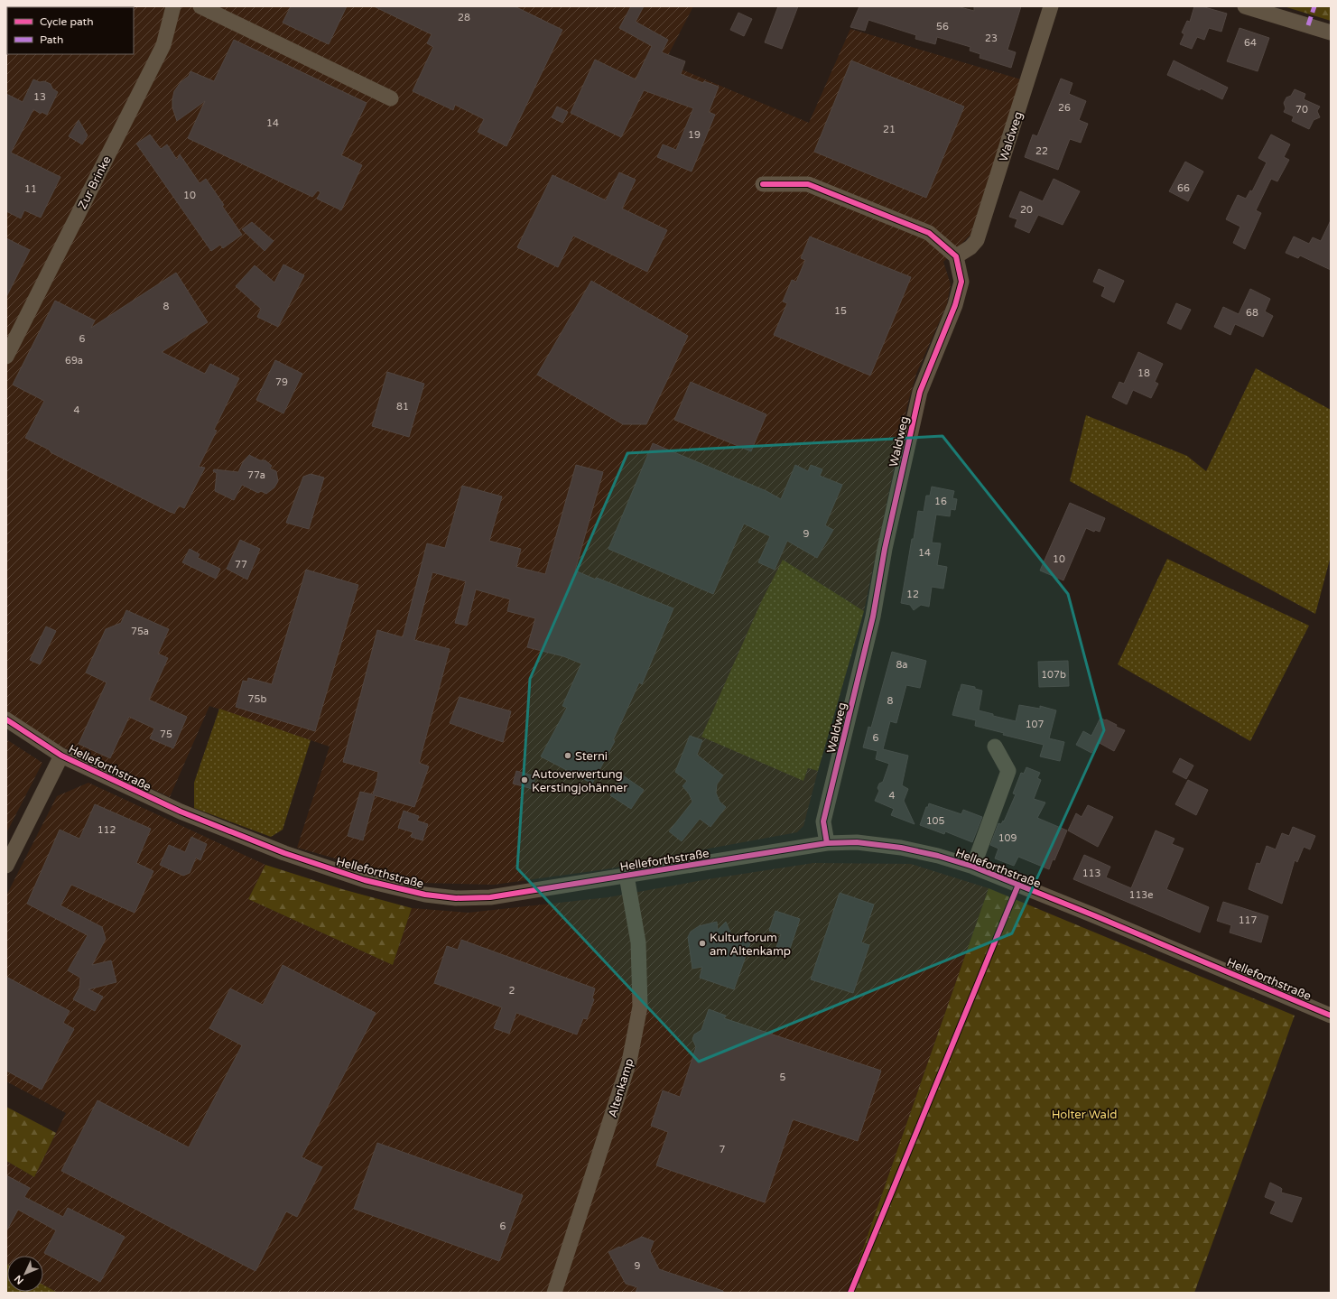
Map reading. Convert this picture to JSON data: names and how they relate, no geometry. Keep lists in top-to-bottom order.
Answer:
{
  "streets": {
    "street": [
      "Waldweg",
      "Zur Brinke",
      "Helleforthstraße",
      "Altenkamp"
    ]
  },
  "crossings": [
    ["Waldweg", "Helleforthstraße"],
    ["Helleforthstraße", "Altenkamp"]
  ],
  "parks": ["Holter Wald"],
  "places": ["Sterni", "Autoverwertung Kerstingjohänner", "Kulturforum am Altenkamp"],
  "house_numbers": [
    "28",
    "56",
    "23",
    "64",
    "13",
    "26",
    "70",
    "14",
    "21",
    "19",
    "22",
    "66",
    "11",
    "10",
    "20",
    "8",
    "15",
    "68",
    "6",
    "69a",
    "18",
    "79",
    "81",
    "4",
    "77a",
    "16",
    "9",
    "14",
    "10",
    "77",
    "12",
    "75a",
    "8a",
    "107b",
    "75b",
    "8",
    "107",
    "75",
    "6",
    "4",
    "105",
    "112",
    "109",
    "113",
    "113e",
    "117",
    "2",
    "5",
    "7",
    "6",
    "9"
  ],
  "legend": ["Cycle path", "Path"],
  "north": "bottom left"
}
